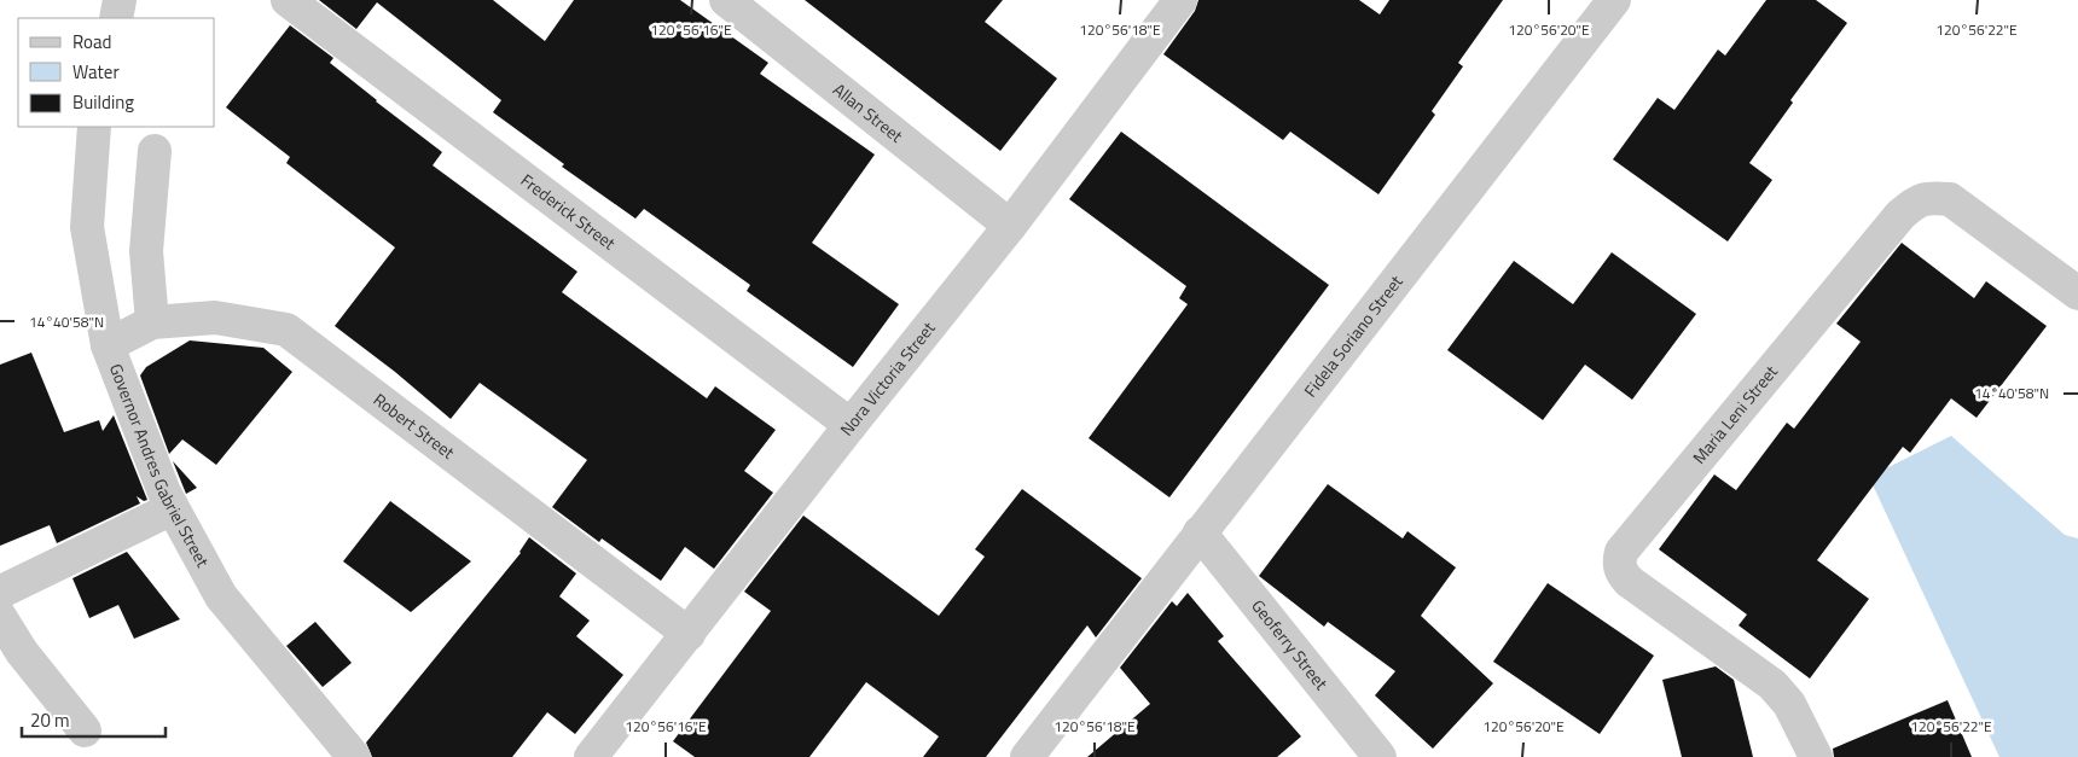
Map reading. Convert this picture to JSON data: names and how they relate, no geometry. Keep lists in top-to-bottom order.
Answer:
{
  "streets": {
    "street": [
      "Allan Street",
      "Frederick Street",
      "Fidela Soriano Street",
      "Nora Victoria Street",
      "Maria Leni Street",
      "Robert Street",
      "Governor Andres Gabriel Street",
      "Geoferry Street"
    ]
  },
  "crossings": [
    ["Allan Street", "Nora Victoria Street"],
    ["Frederick Street", "Nora Victoria Street"],
    ["Fidela Soriano Street", "Geoferry Street"],
    ["Nora Victoria Street", "Robert Street"],
    ["Robert Street", "Governor Andres Gabriel Street"]
  ],
  "legend": ["Road", "Water", "Building"],
  "scale_bar": "20 m",
  "coordinates": [
    "120°56'16\"E",
    "120°56'18\"E",
    "120°56'20\"E",
    "120°56'22\"E",
    "14°40'58\"N"
  ]
}
